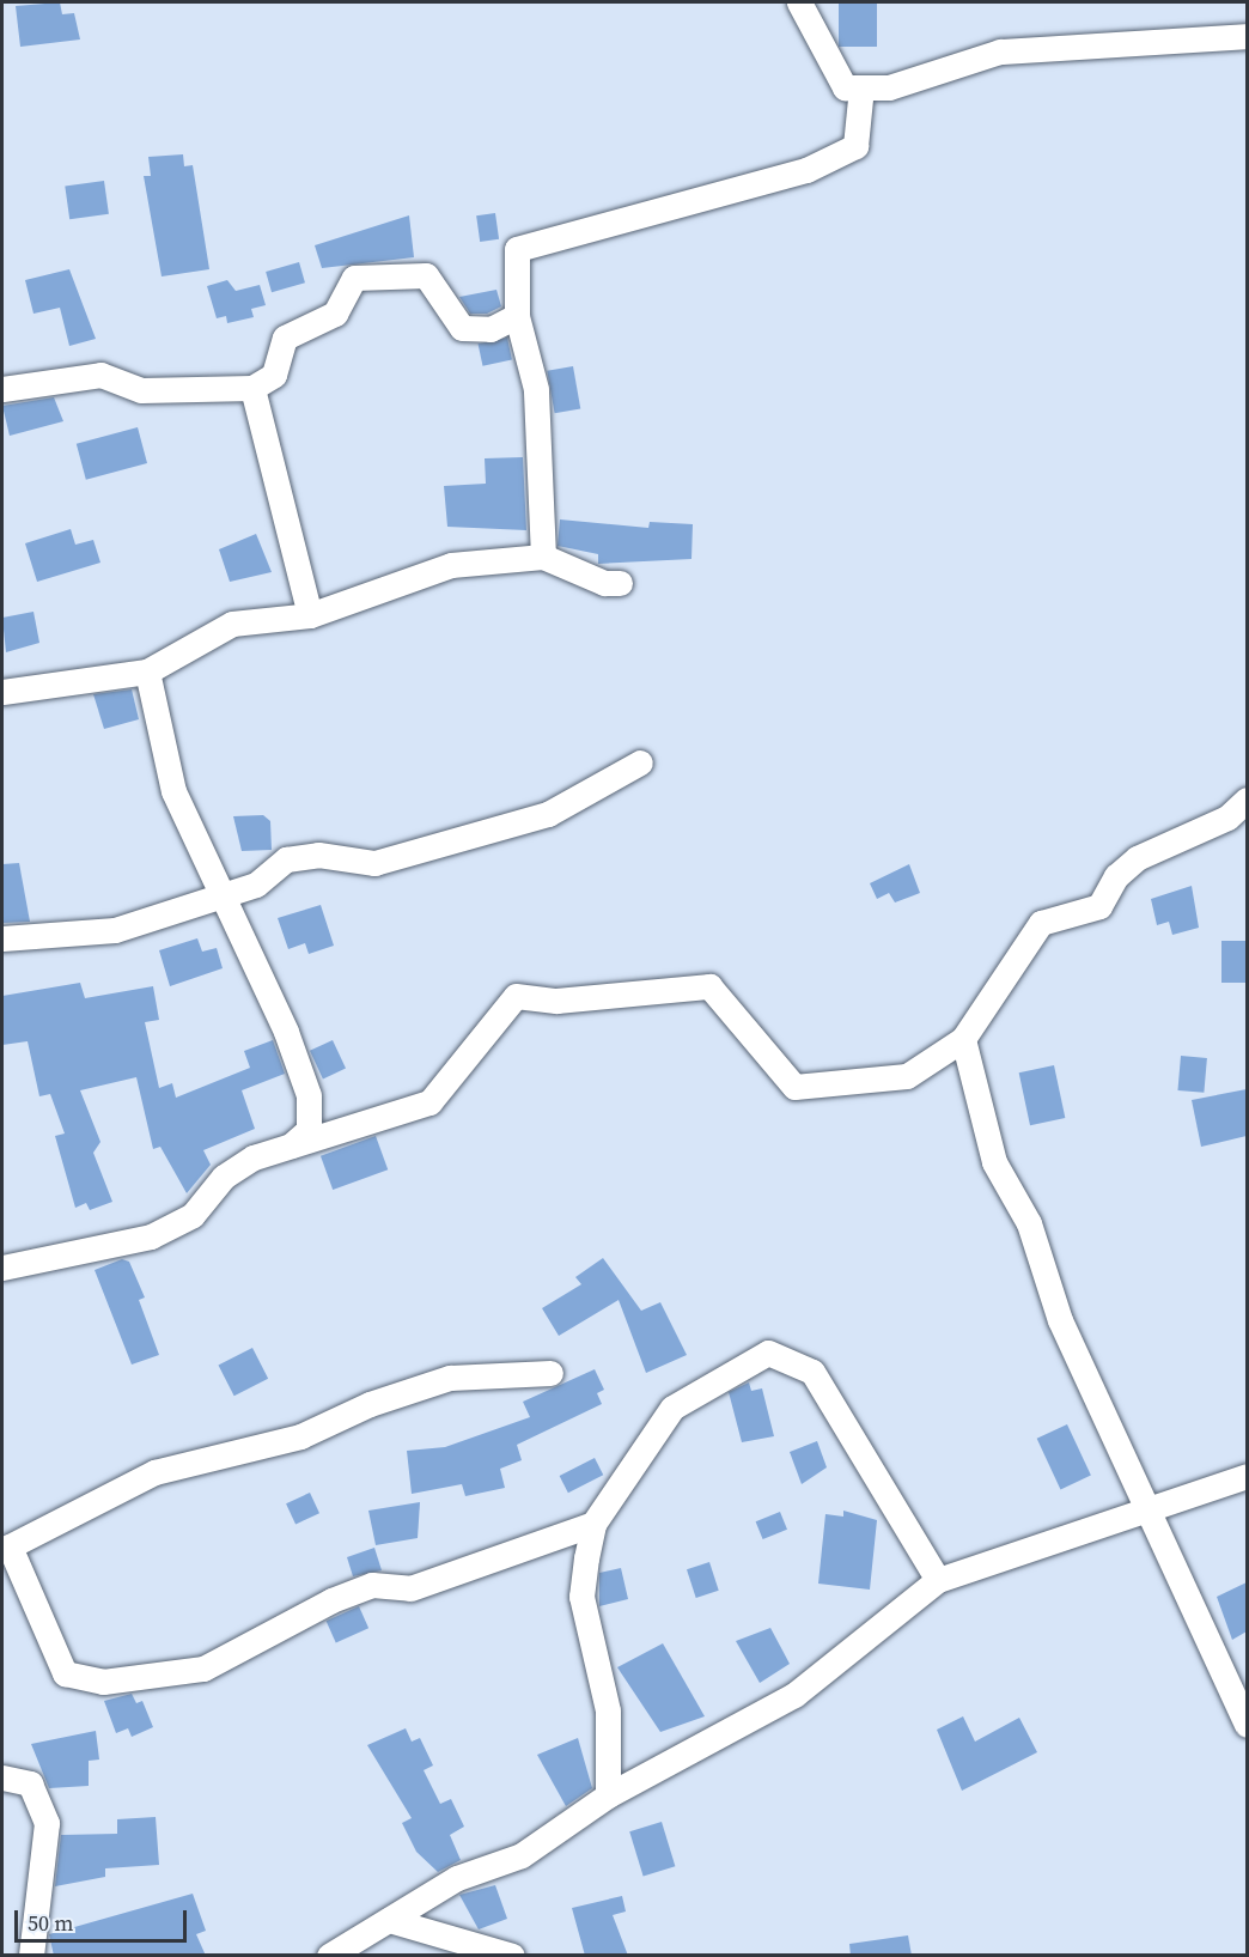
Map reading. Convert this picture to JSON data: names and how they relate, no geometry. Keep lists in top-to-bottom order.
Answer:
{
  "scale_bar": "50 m"
}
